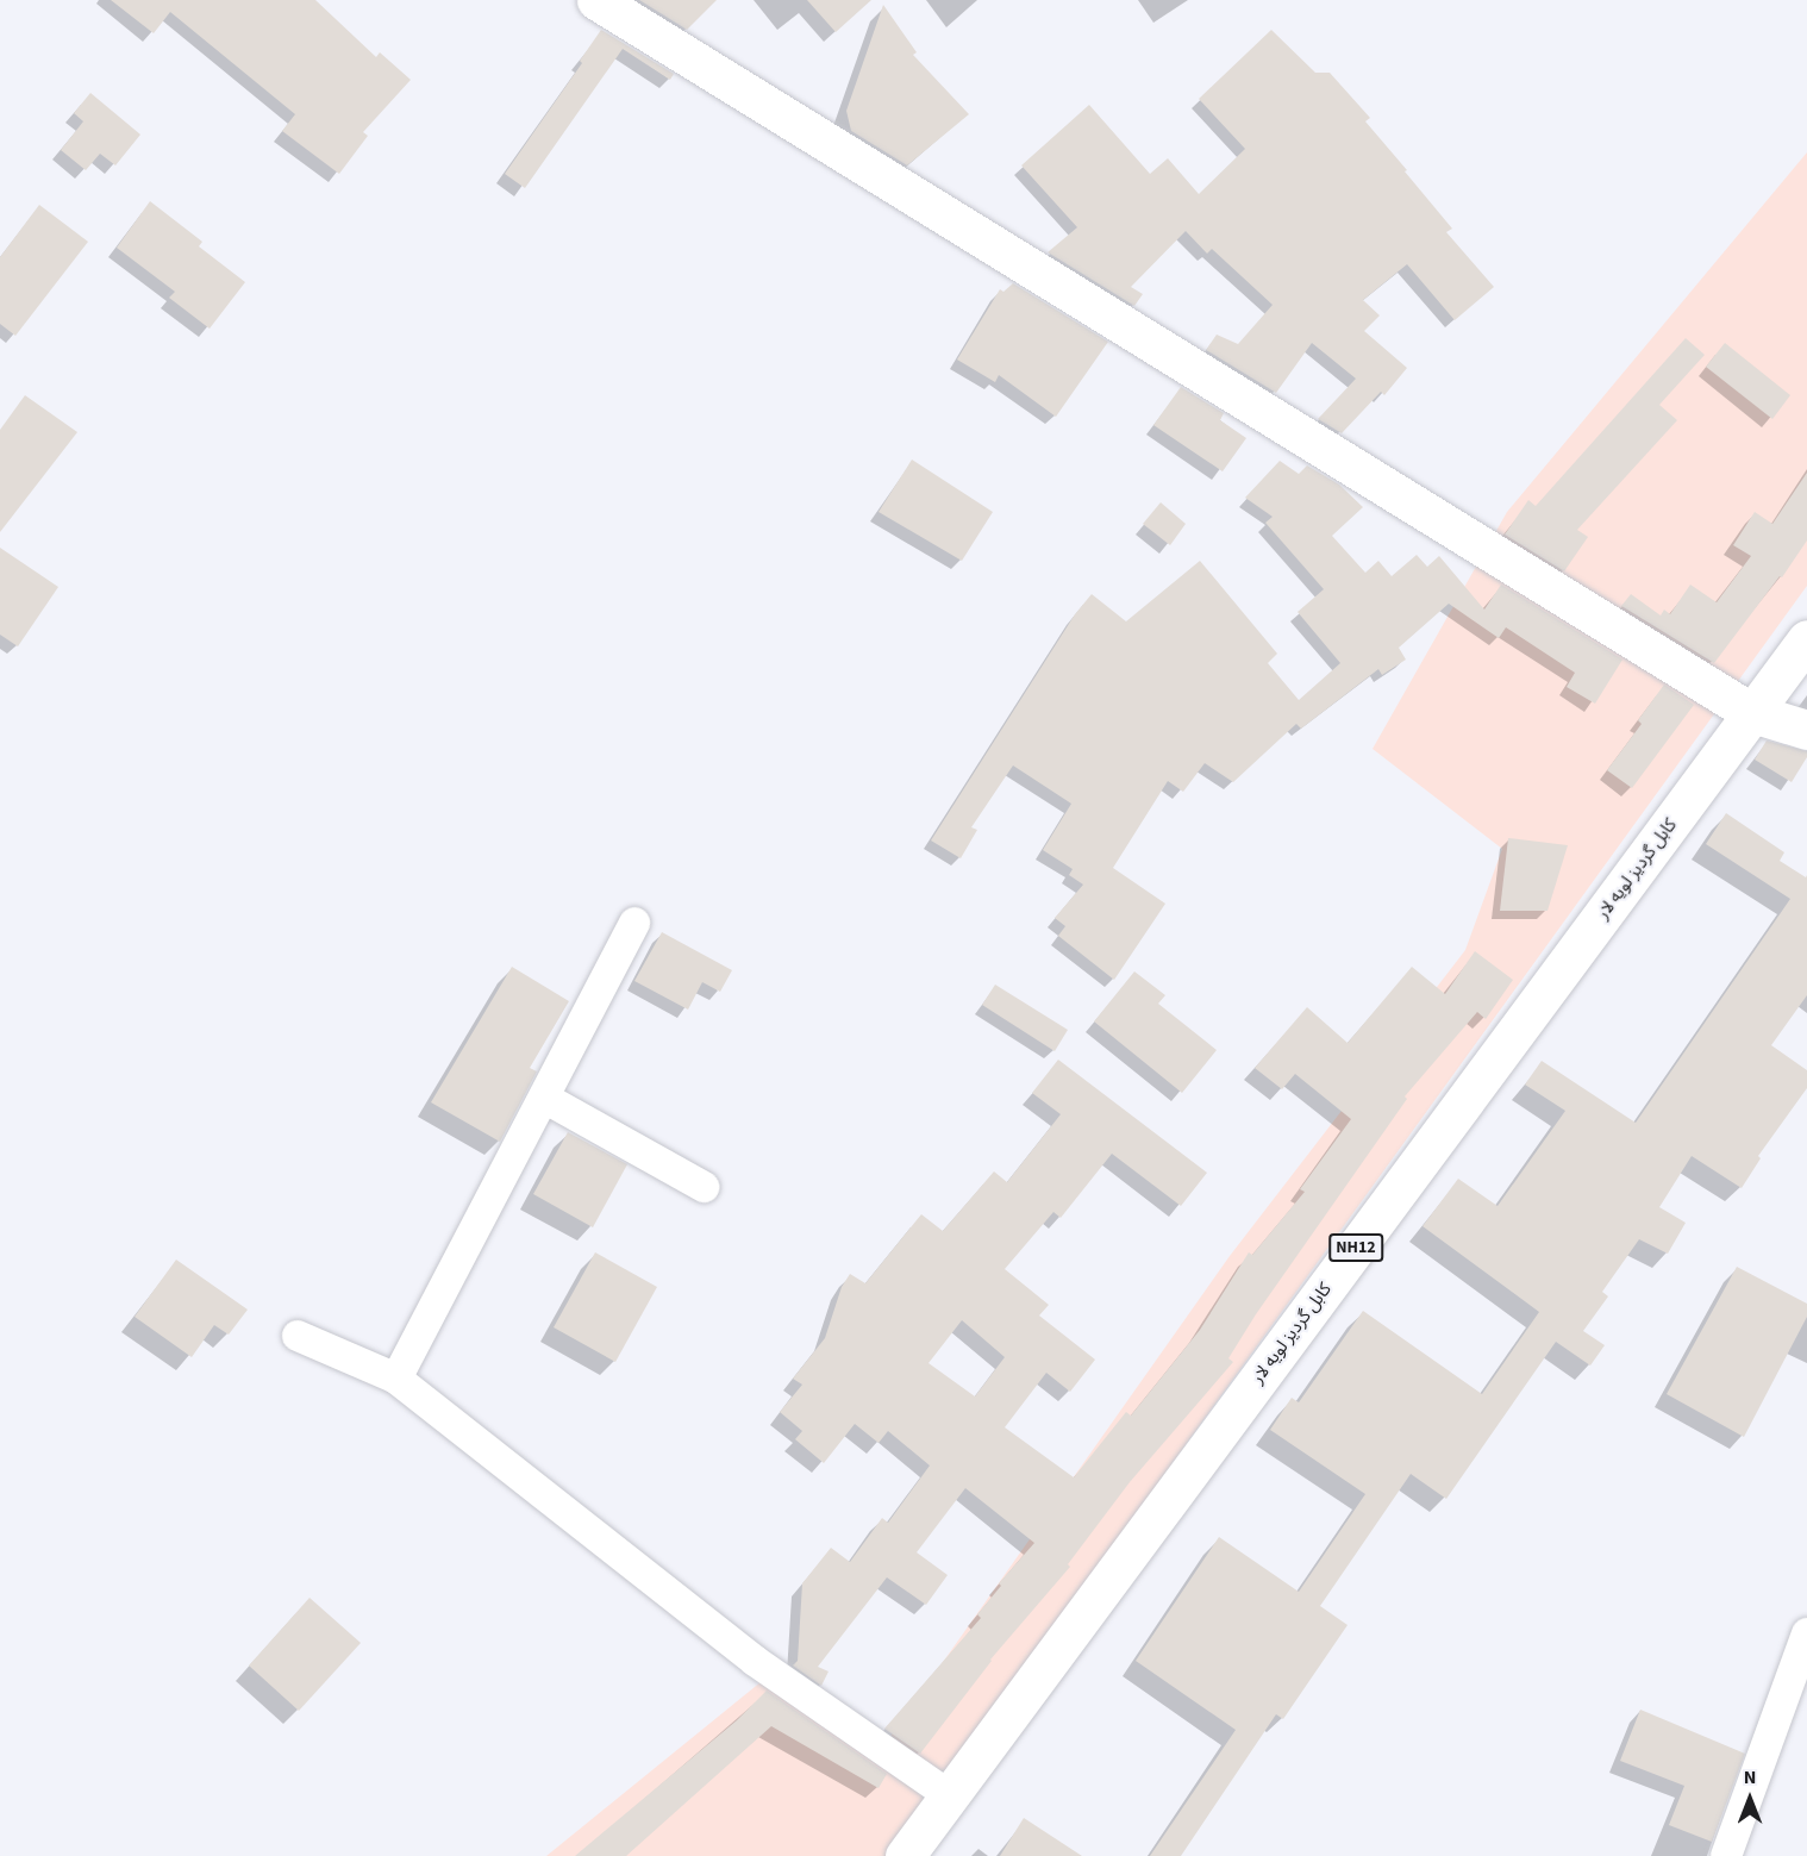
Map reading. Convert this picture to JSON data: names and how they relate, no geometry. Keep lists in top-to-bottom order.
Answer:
{
  "streets": {
    "main road": ["کابل گردیز لویه لار", "NH12"]
  },
  "north": "top"
}
